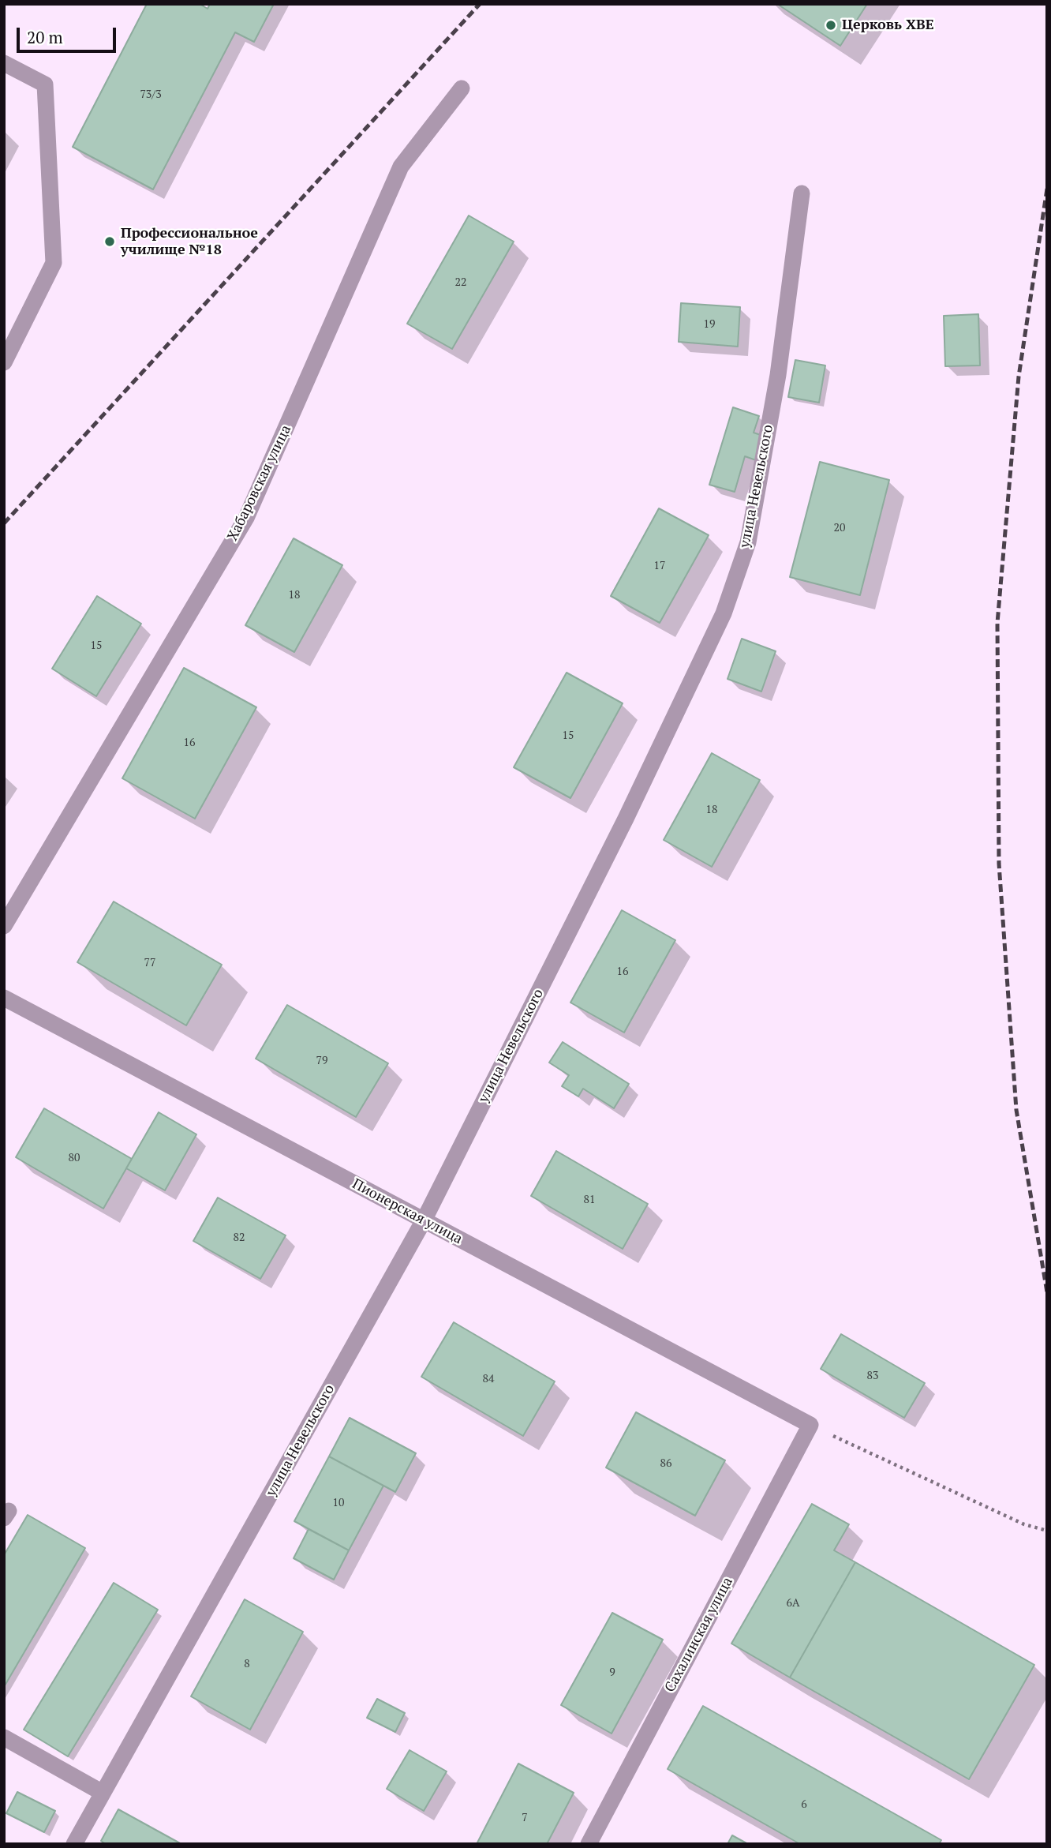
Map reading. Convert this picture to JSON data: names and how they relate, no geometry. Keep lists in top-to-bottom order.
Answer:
{
  "streets": {
    "street": [
      "Хабаровская улица",
      "улица Невельского",
      "Пионерская улица",
      "Сахалинская улица"
    ]
  },
  "crossings": [
    ["улица Невельского", "Пионерская улица"],
    ["Пионерская улица", "Сахалинская улица"]
  ],
  "places": ["Церковь ХВЕ", "Профессиональное училище №18"],
  "house_numbers": [
    "73/3",
    "22",
    "19",
    "20",
    "17",
    "18",
    "15",
    "15",
    "16",
    "18",
    "77",
    "16",
    "79",
    "80",
    "81",
    "82",
    "83",
    "84",
    "86",
    "10",
    "6А",
    "8",
    "9",
    "6",
    "7"
  ],
  "scale_bar": "20 m"
}
